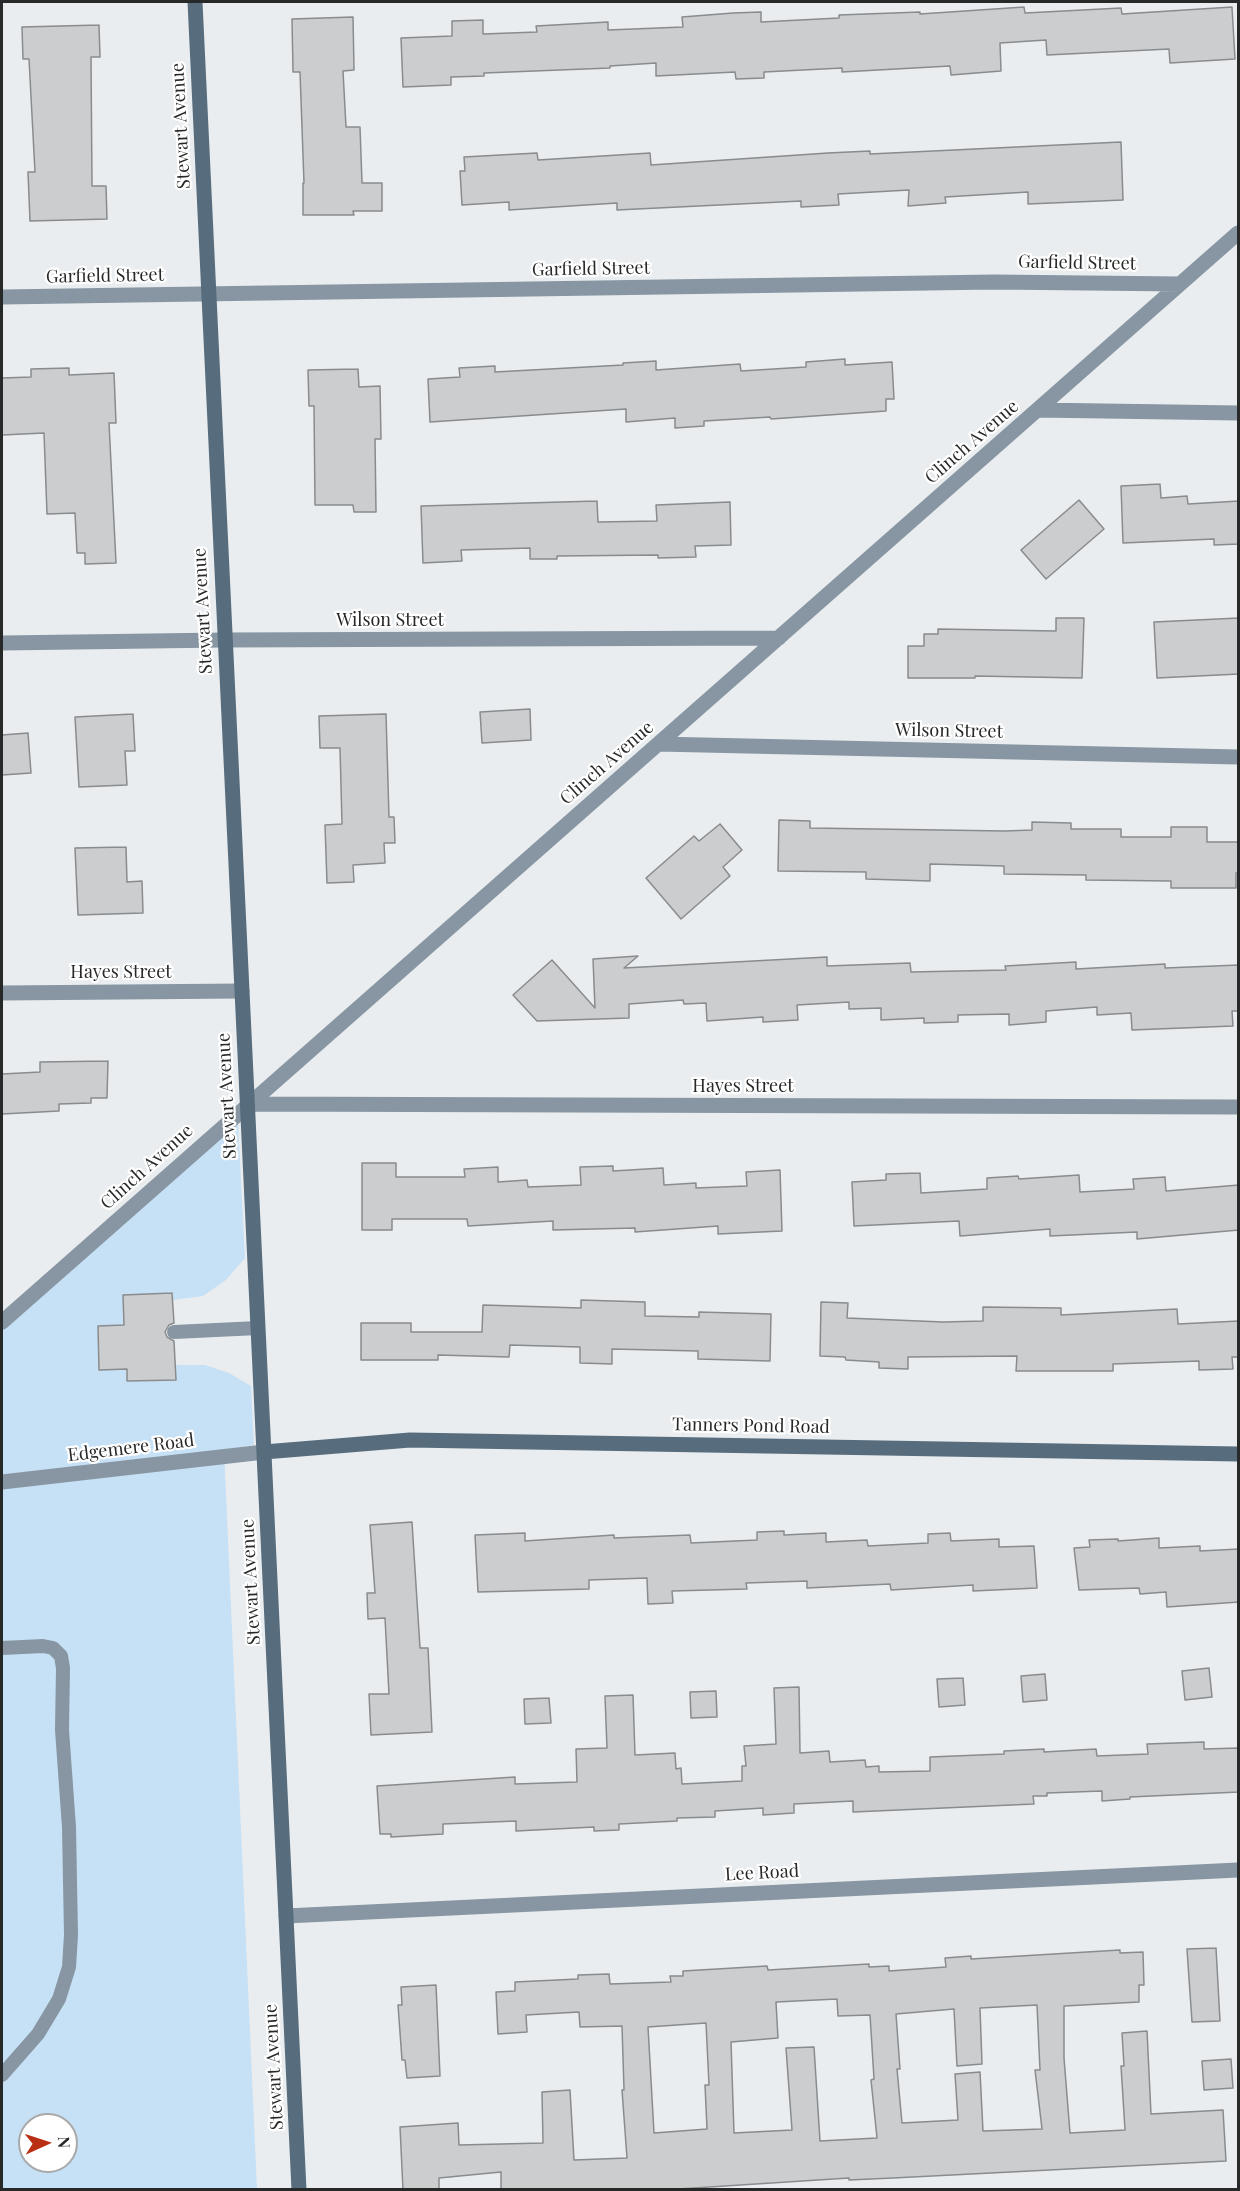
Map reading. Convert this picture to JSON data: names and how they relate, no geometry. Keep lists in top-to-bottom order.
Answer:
{
  "streets": {
    "main road": ["Stewart Avenue", "Tanners Pond Road"],
    "street": [
      "Garfield Street",
      "Clinch Avenue",
      "Wilson Street",
      "Hayes Street",
      "Edgemere Road",
      "Lee Road"
    ]
  },
  "crossings": [
    ["Stewart Avenue", "Garfield Street"],
    ["Stewart Avenue", "Clinch Avenue"],
    ["Stewart Avenue", "Wilson Street"],
    ["Stewart Avenue", "Hayes Street"],
    ["Stewart Avenue", "Tanners Pond Road"],
    ["Stewart Avenue", "Edgemere Road"],
    ["Stewart Avenue", "Lee Road"],
    ["Garfield Street", "Clinch Avenue"],
    ["Clinch Avenue", "Wilson Street"],
    ["Clinch Avenue", "Hayes Street"],
    ["Tanners Pond Road", "Edgemere Road"]
  ],
  "north": "right"
}
